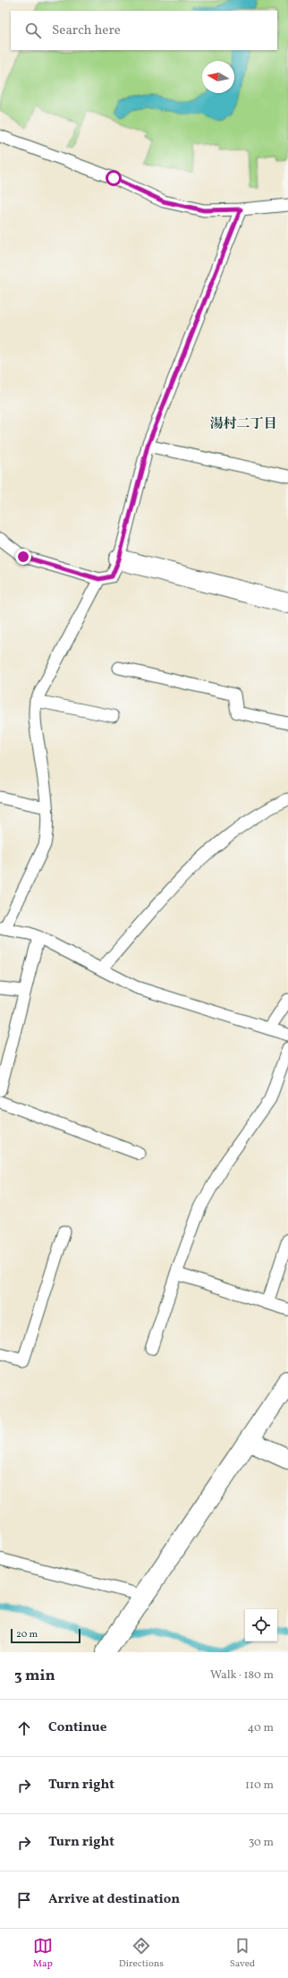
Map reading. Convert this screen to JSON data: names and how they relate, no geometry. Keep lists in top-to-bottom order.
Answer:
{
  "districts": ["湯村二丁目"],
  "scale_bar": "20 m",
  "north": "left",
  "page": {
    "search": "Search here",
    "scale": "20 m",
    "heading": ["3 min", "Walk · 180 m"],
    "list": [
      ["Continue", "40 m"],
      ["Turn right", "110 m"],
      ["Turn right", "30 m"],
      "Arrive at destination"
    ],
    "nav": ["Map", "Directions", "Saved"]
  }
}
